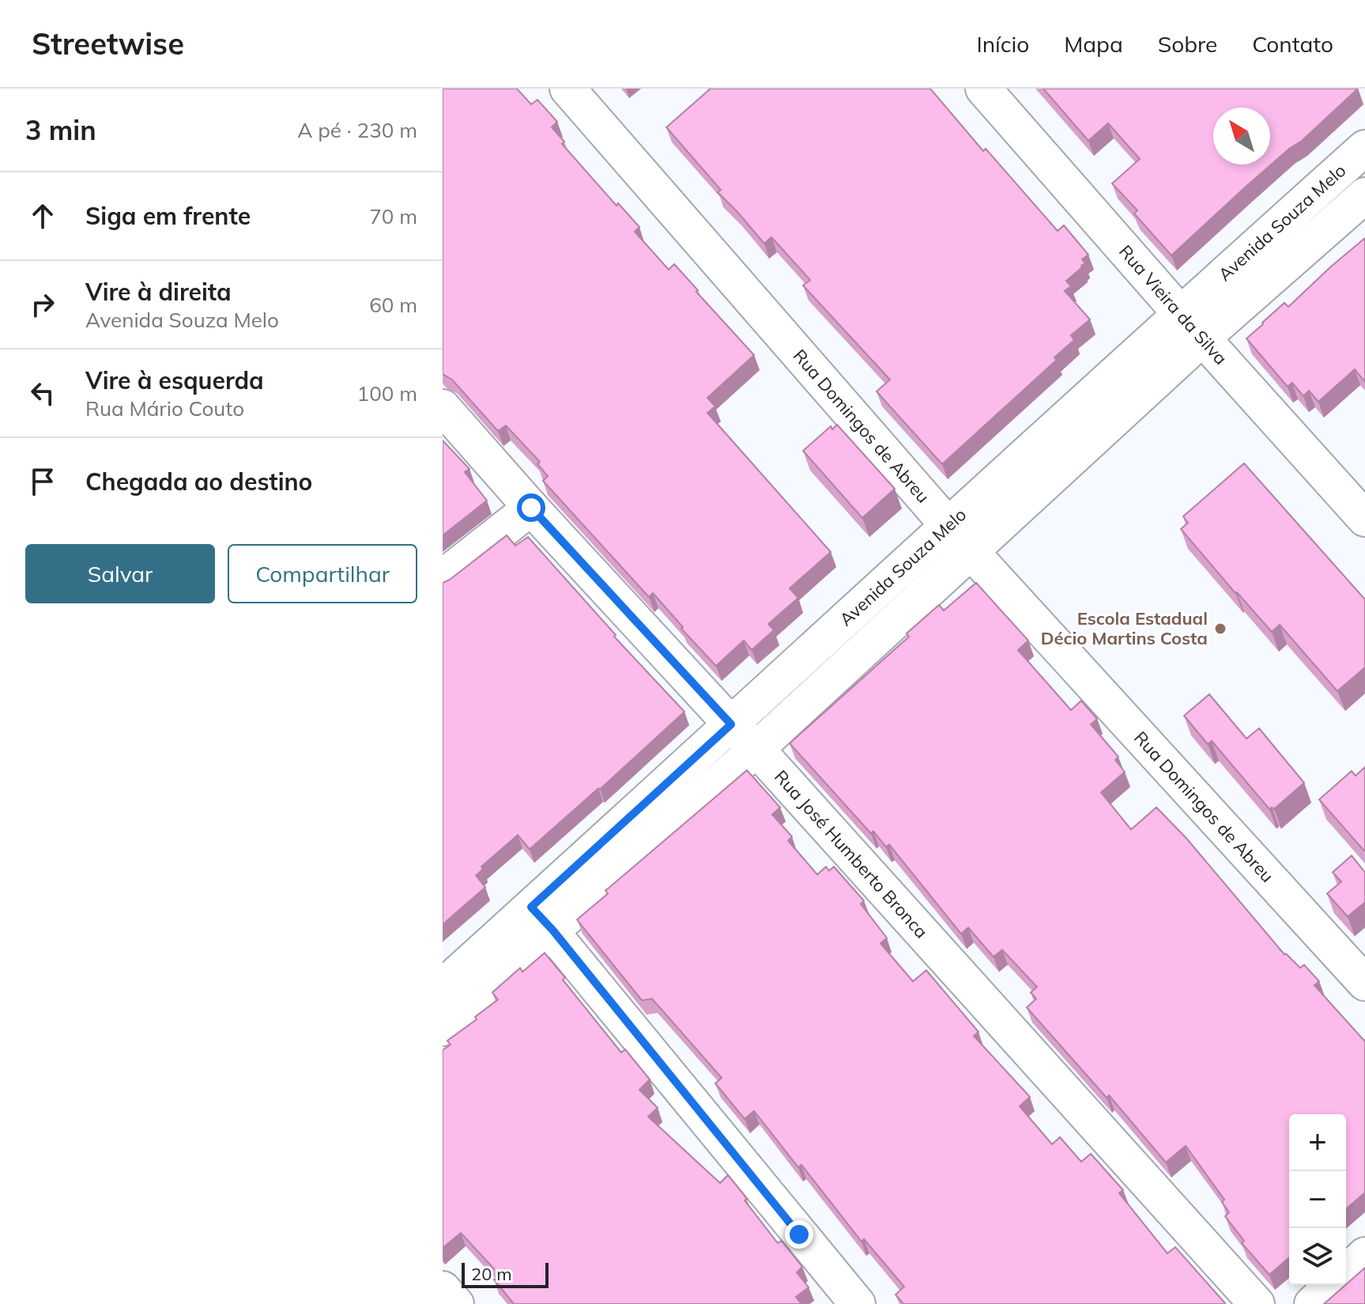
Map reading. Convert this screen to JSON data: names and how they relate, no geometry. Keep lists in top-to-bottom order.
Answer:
{
  "streets": {
    "street": [
      "Avenida Souza Melo",
      "Rua Vieira da Silva",
      "Rua Domingos de Abreu",
      "Rua José Humberto Bronca"
    ]
  },
  "crossings": [
    ["Avenida Souza Melo", "Rua Vieira da Silva"],
    ["Avenida Souza Melo", "Rua Domingos de Abreu"],
    ["Avenida Souza Melo", "Rua José Humberto Bronca"]
  ],
  "places": ["Escola Estadual Décio Martins Costa"],
  "scale_bar": "20 m",
  "north": "top left",
  "page": {
    "header": "Streetwise",
    "nav": [
      "Início",
      "Mapa",
      "Sobre",
      "Contato"
    ],
    "heading": ["3 min", "A pé · 230 m"],
    "list": [
      ["Siga em frente", "70 m"],
      ["Vire à direita", "Avenida Souza Melo", "60 m"],
      ["Vire à esquerda", "Rua Mário Couto", "100 m"],
      "Chegada ao destino"
    ],
    "buttons": ["Salvar", "Compartilhar"],
    "map_buttons": ["+", "−"],
    "scale": "20 m"
  }
}
